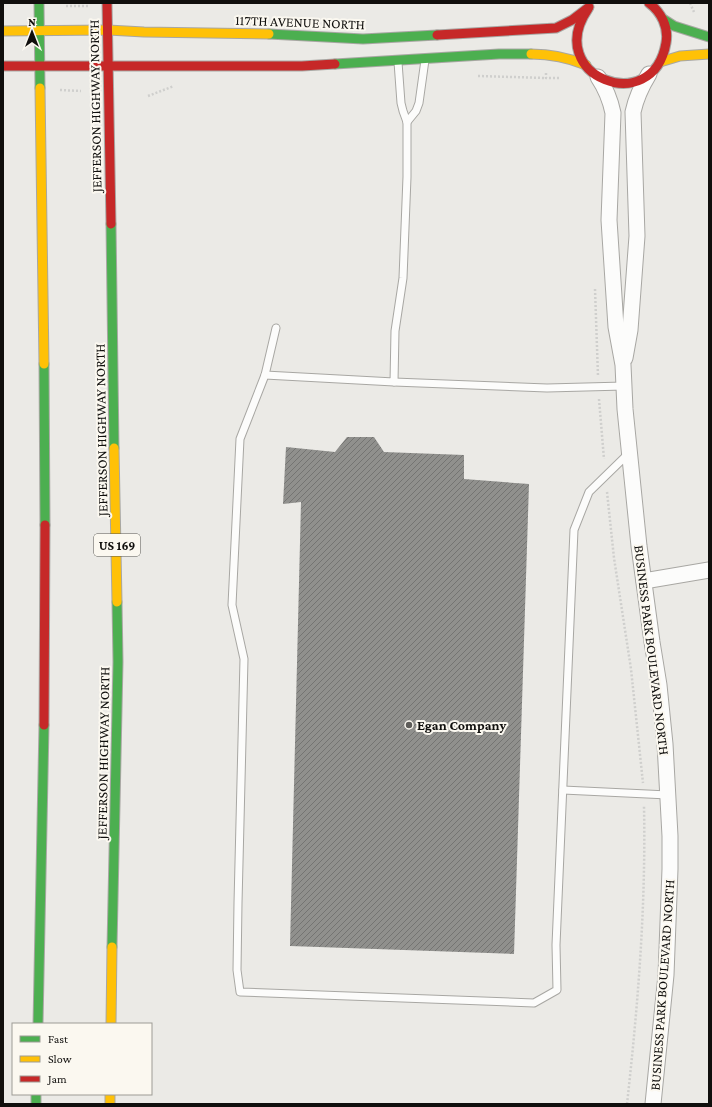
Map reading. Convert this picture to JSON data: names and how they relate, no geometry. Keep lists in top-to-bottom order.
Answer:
{
  "streets": {
    "main road": ["117TH AVENUE NORTH", "JEFFERSON HIGHWAY NORTH", "US 169"],
    "street": ["BUSINESS PARK BOULEVARD NORTH"]
  },
  "crossings": [
    ["117TH AVENUE NORTH", "JEFFERSON HIGHWAY NORTH"]
  ],
  "places": ["Egan Company"],
  "legend": ["Fast", "Slow", "Jam"],
  "north": "top"
}
